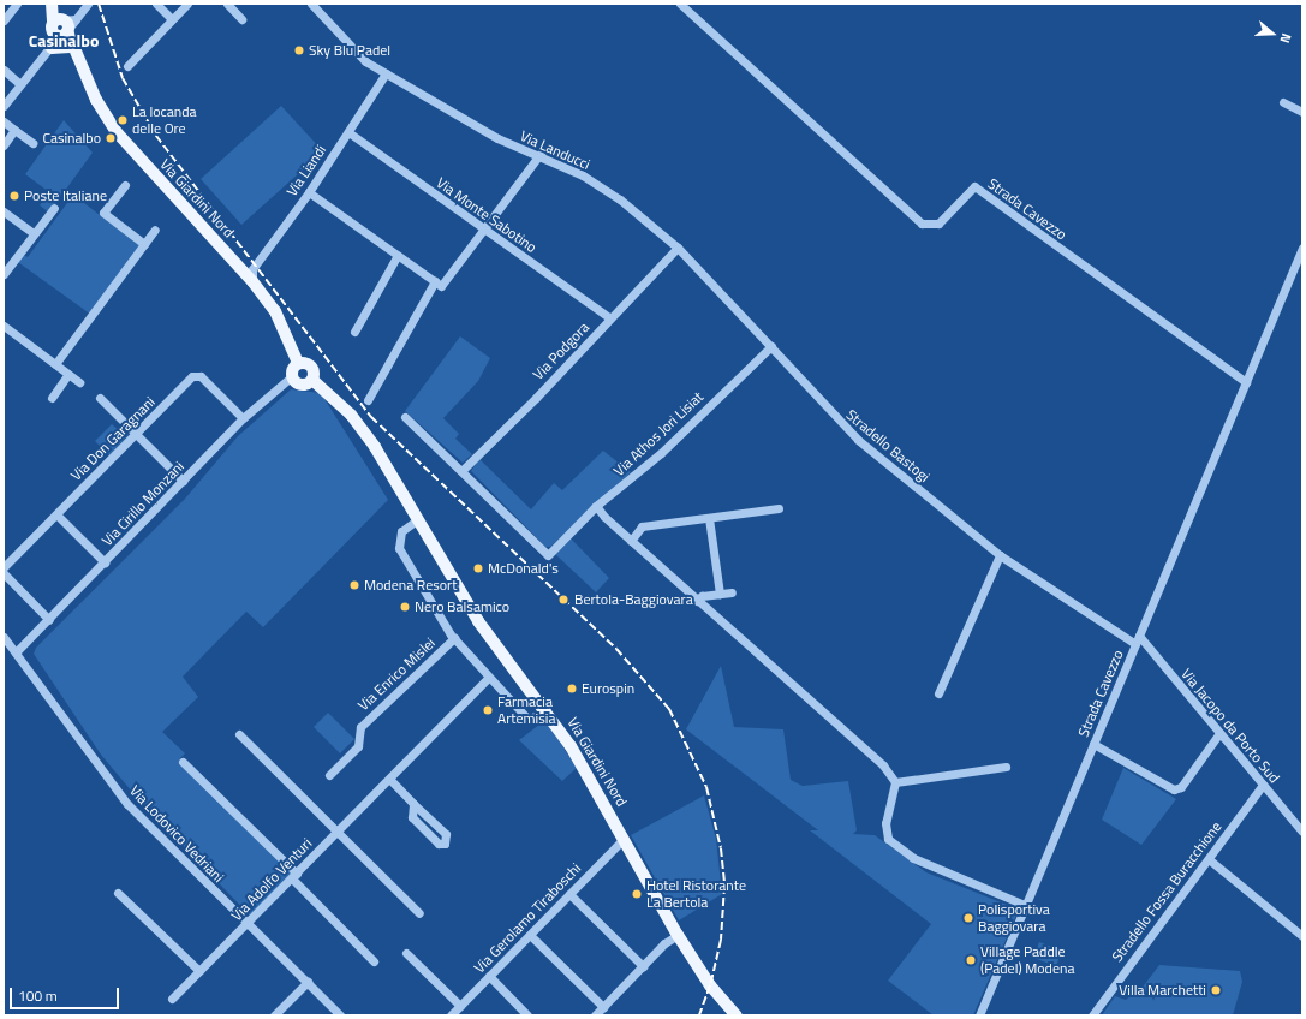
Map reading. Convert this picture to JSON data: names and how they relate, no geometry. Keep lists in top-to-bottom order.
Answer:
{
  "streets": {
    "main road": ["Via Giardini Nord"],
    "street": [
      "Via Landucci",
      "Via Liandi",
      "Strada Cavezzo",
      "Via Monte Sabotino",
      "Via Podgora",
      "Via Athos Jori Lisiat",
      "Via Don Garagnani",
      "Stradello Bastogi",
      "Via Cirillo Monzani",
      "Via Enrico Mislei",
      "Via Jacopo da Porto Sud",
      "Via Lodovico Vedriani",
      "Via Adolfo Venturi",
      "Stradello Fossa Buracchione",
      "Via Gerolamo Tiraboschi"
    ]
  },
  "crossings": [
    ["Via Landucci", "Via Liandi"],
    ["Via Landucci", "Via Podgora"],
    ["Via Landucci", "Via Athos Jori Lisiat"],
    ["Via Landucci", "Stradello Bastogi"],
    ["Via Liandi", "Via Giardini Nord"],
    ["Via Liandi", "Via Monte Sabotino"],
    ["Via Giardini Nord", "Via Cirillo Monzani"],
    ["Via Giardini Nord", "Via Gerolamo Tiraboschi"],
    ["Strada Cavezzo", "Stradello Bastogi"],
    ["Strada Cavezzo", "Via Jacopo da Porto Sud"],
    ["Via Monte Sabotino", "Via Podgora"],
    ["Via Podgora", "Via Athos Jori Lisiat"],
    ["Via Athos Jori Lisiat", "Stradello Bastogi"],
    ["Via Don Garagnani", "Via Cirillo Monzani"],
    ["Stradello Bastogi", "Via Jacopo da Porto Sud"],
    ["Via Cirillo Monzani", "Via Lodovico Vedriani"],
    ["Via Jacopo da Porto Sud", "Stradello Fossa Buracchione"],
    ["Via Lodovico Vedriani", "Via Adolfo Venturi"]
  ],
  "districts": ["Casinalbo"],
  "places": [
    "Sky Blu Padel",
    "La locanda delle Ore",
    "Casinalbo",
    "Poste Italiane",
    "McDonald's",
    "Modena Resort",
    "Bertola-Baggiovara",
    "Nero Balsamico",
    "Eurospin",
    "Farmacia Artemisia",
    "Hotel Ristorante La Bertola",
    "Polisportiva Baggiovara",
    "Village Paddle (Padel) Modena",
    "Villa Marchetti"
  ],
  "scale_bar": "100 m",
  "north": "right"
}
